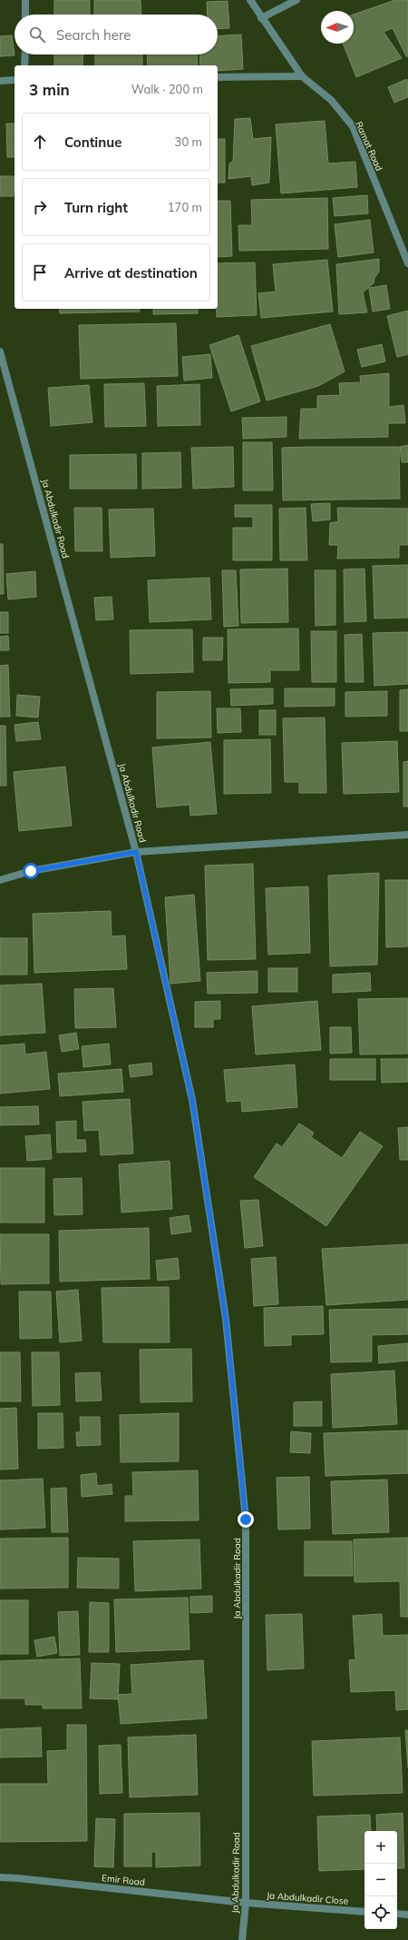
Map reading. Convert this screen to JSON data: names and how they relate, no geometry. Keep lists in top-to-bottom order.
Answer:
{
  "streets": {
    "street": [
      "Ramat Road",
      "Ja Abdulkadir Road",
      "Emir Road",
      "Ja Abdulkadir Close"
    ]
  },
  "crossings": [
    ["Ja Abdulkadir Road", "Emir Road"],
    ["Ja Abdulkadir Road", "Ja Abdulkadir Close"],
    ["Emir Road", "Ja Abdulkadir Close"]
  ],
  "north": "left",
  "page": {
    "search": "Search here",
    "heading": ["3 min", "Walk · 200 m"],
    "list": [
      ["Continue", "30 m"],
      ["Turn right", "170 m"],
      "Arrive at destination"
    ],
    "map_buttons": ["+", "−"]
  }
}
